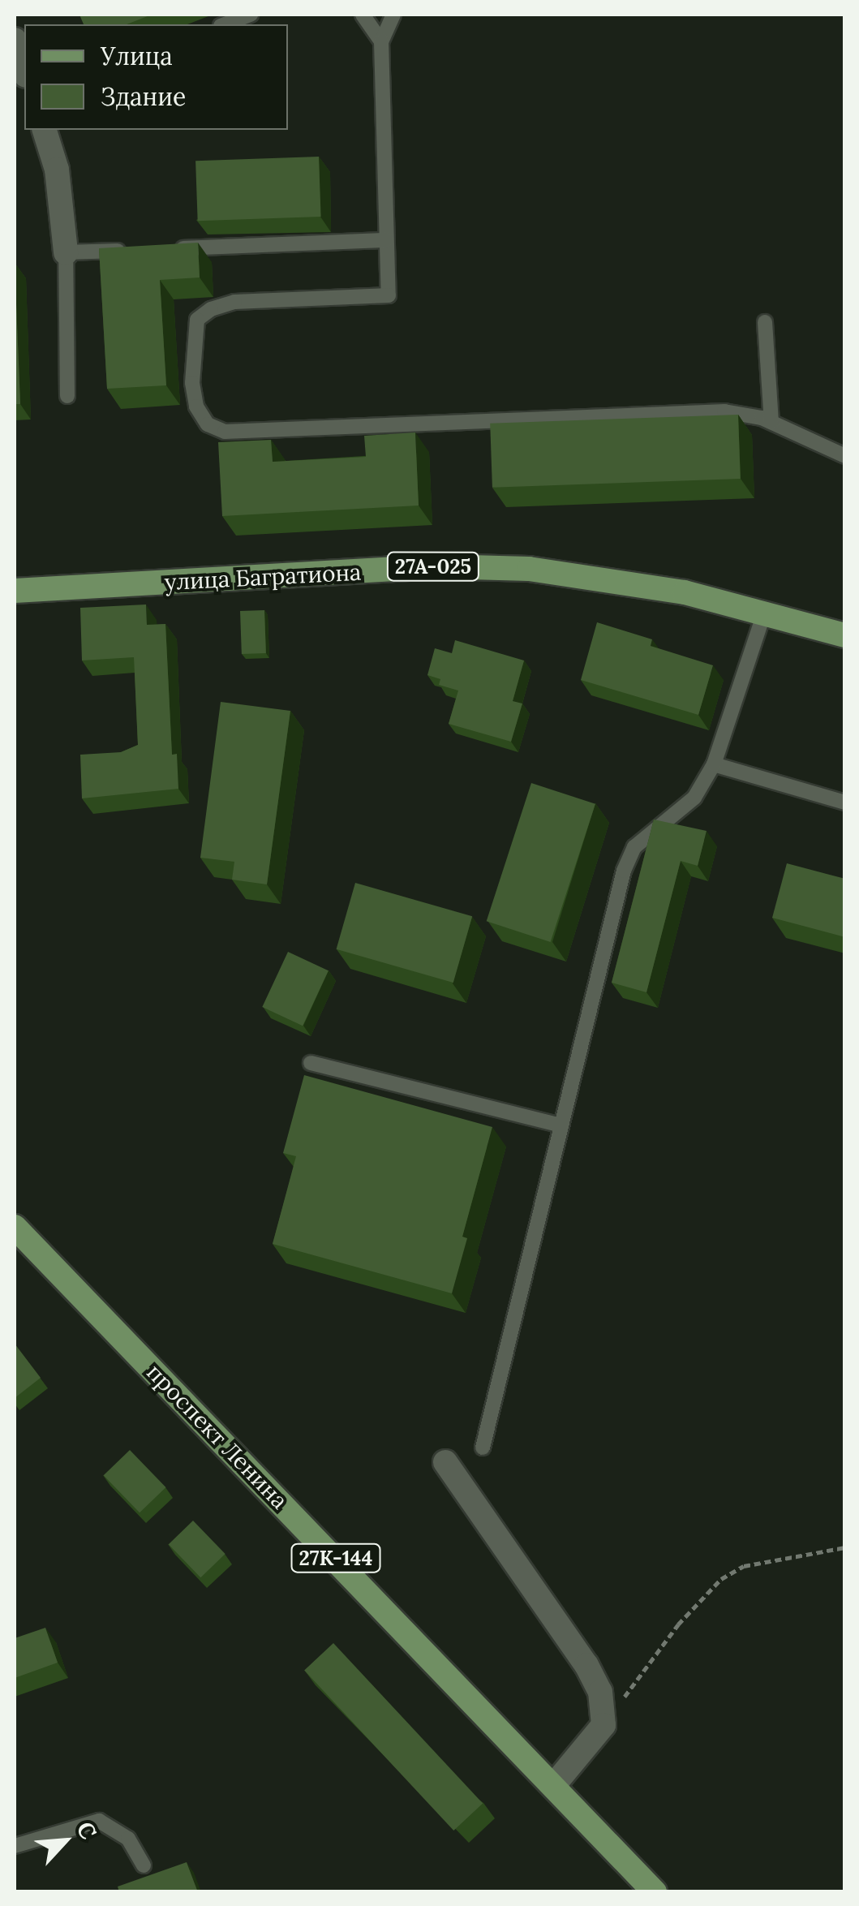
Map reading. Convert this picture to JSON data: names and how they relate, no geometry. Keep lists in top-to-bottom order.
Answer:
{
  "streets": {
    "main road": [
      "27А-025",
      "улица Багратиона",
      "проспект Ленина",
      "27К-144"
    ]
  },
  "legend": ["Улица", "Здание"],
  "north": "top right"
}
